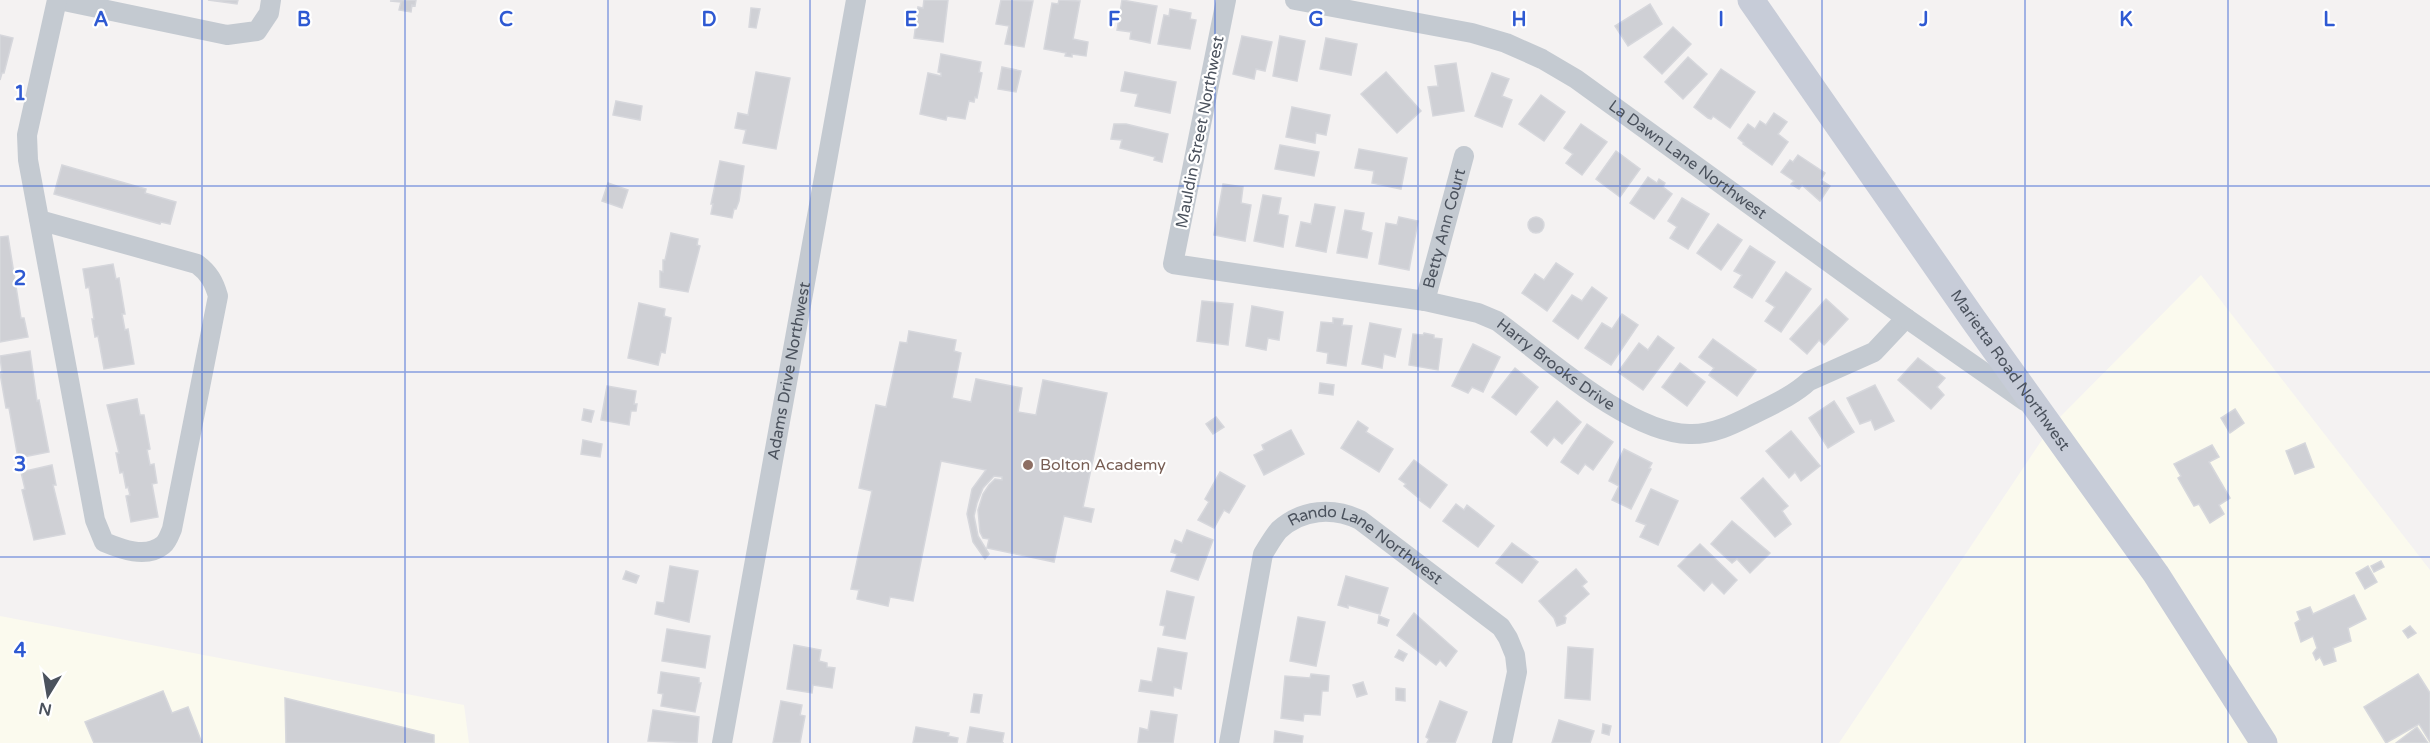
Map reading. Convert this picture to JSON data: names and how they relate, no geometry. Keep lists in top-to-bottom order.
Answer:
{
  "streets": {
    "main road": ["Marietta Road Northwest"],
    "street": [
      "Mauldin Street Northwest",
      "La Dawn Lane Northwest",
      "Betty Ann Court",
      "Harry Brooks Drive",
      "Adams Drive Northwest",
      "Rando Lane Northwest"
    ]
  },
  "crossings": [
    ["Mauldin Street Northwest", "Harry Brooks Drive"],
    ["La Dawn Lane Northwest", "Harry Brooks Drive"],
    ["La Dawn Lane Northwest", "Marietta Road Northwest"],
    ["Betty Ann Court", "Harry Brooks Drive"]
  ],
  "places": ["Bolton Academy"],
  "north": "bottom",
  "grid": {
    "columns": [
      "A",
      "B",
      "C",
      "D",
      "E",
      "F",
      "G",
      "H",
      "I",
      "J",
      "K",
      "L"
    ],
    "rows": [
      "1",
      "2",
      "3",
      "4"
    ]
  }
}
